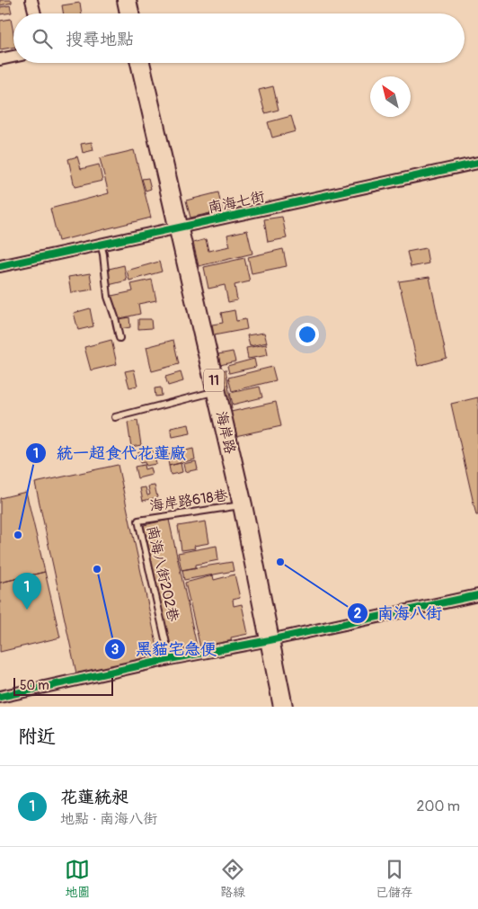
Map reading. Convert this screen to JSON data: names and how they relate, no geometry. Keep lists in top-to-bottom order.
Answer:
{
  "streets": {
    "main road": ["11", "海岸路"],
    "street": ["南海七街"],
    "lane": ["海岸路618巷", "南海八街202巷"]
  },
  "crossings": [
    ["南海七街", "海岸路"],
    ["海岸路", "海岸路618巷"],
    ["海岸路618巷", "南海八街202巷"]
  ],
  "places": ["統一超食代花蓮廠", "南海八街", "黑貓宅急便"],
  "scale_bar": "50 m",
  "north": "top left",
  "page": {
    "search": "搜尋地點",
    "pins": "1",
    "scale": "50 m",
    "heading": "附近",
    "list": [
      {
        "mark": "1",
        "name": "花蓮統昶",
        "note": "地點 · 南海八街",
        "value": "200 m"
      }
    ],
    "nav": ["地圖", "路線", "已儲存"]
  }
}
